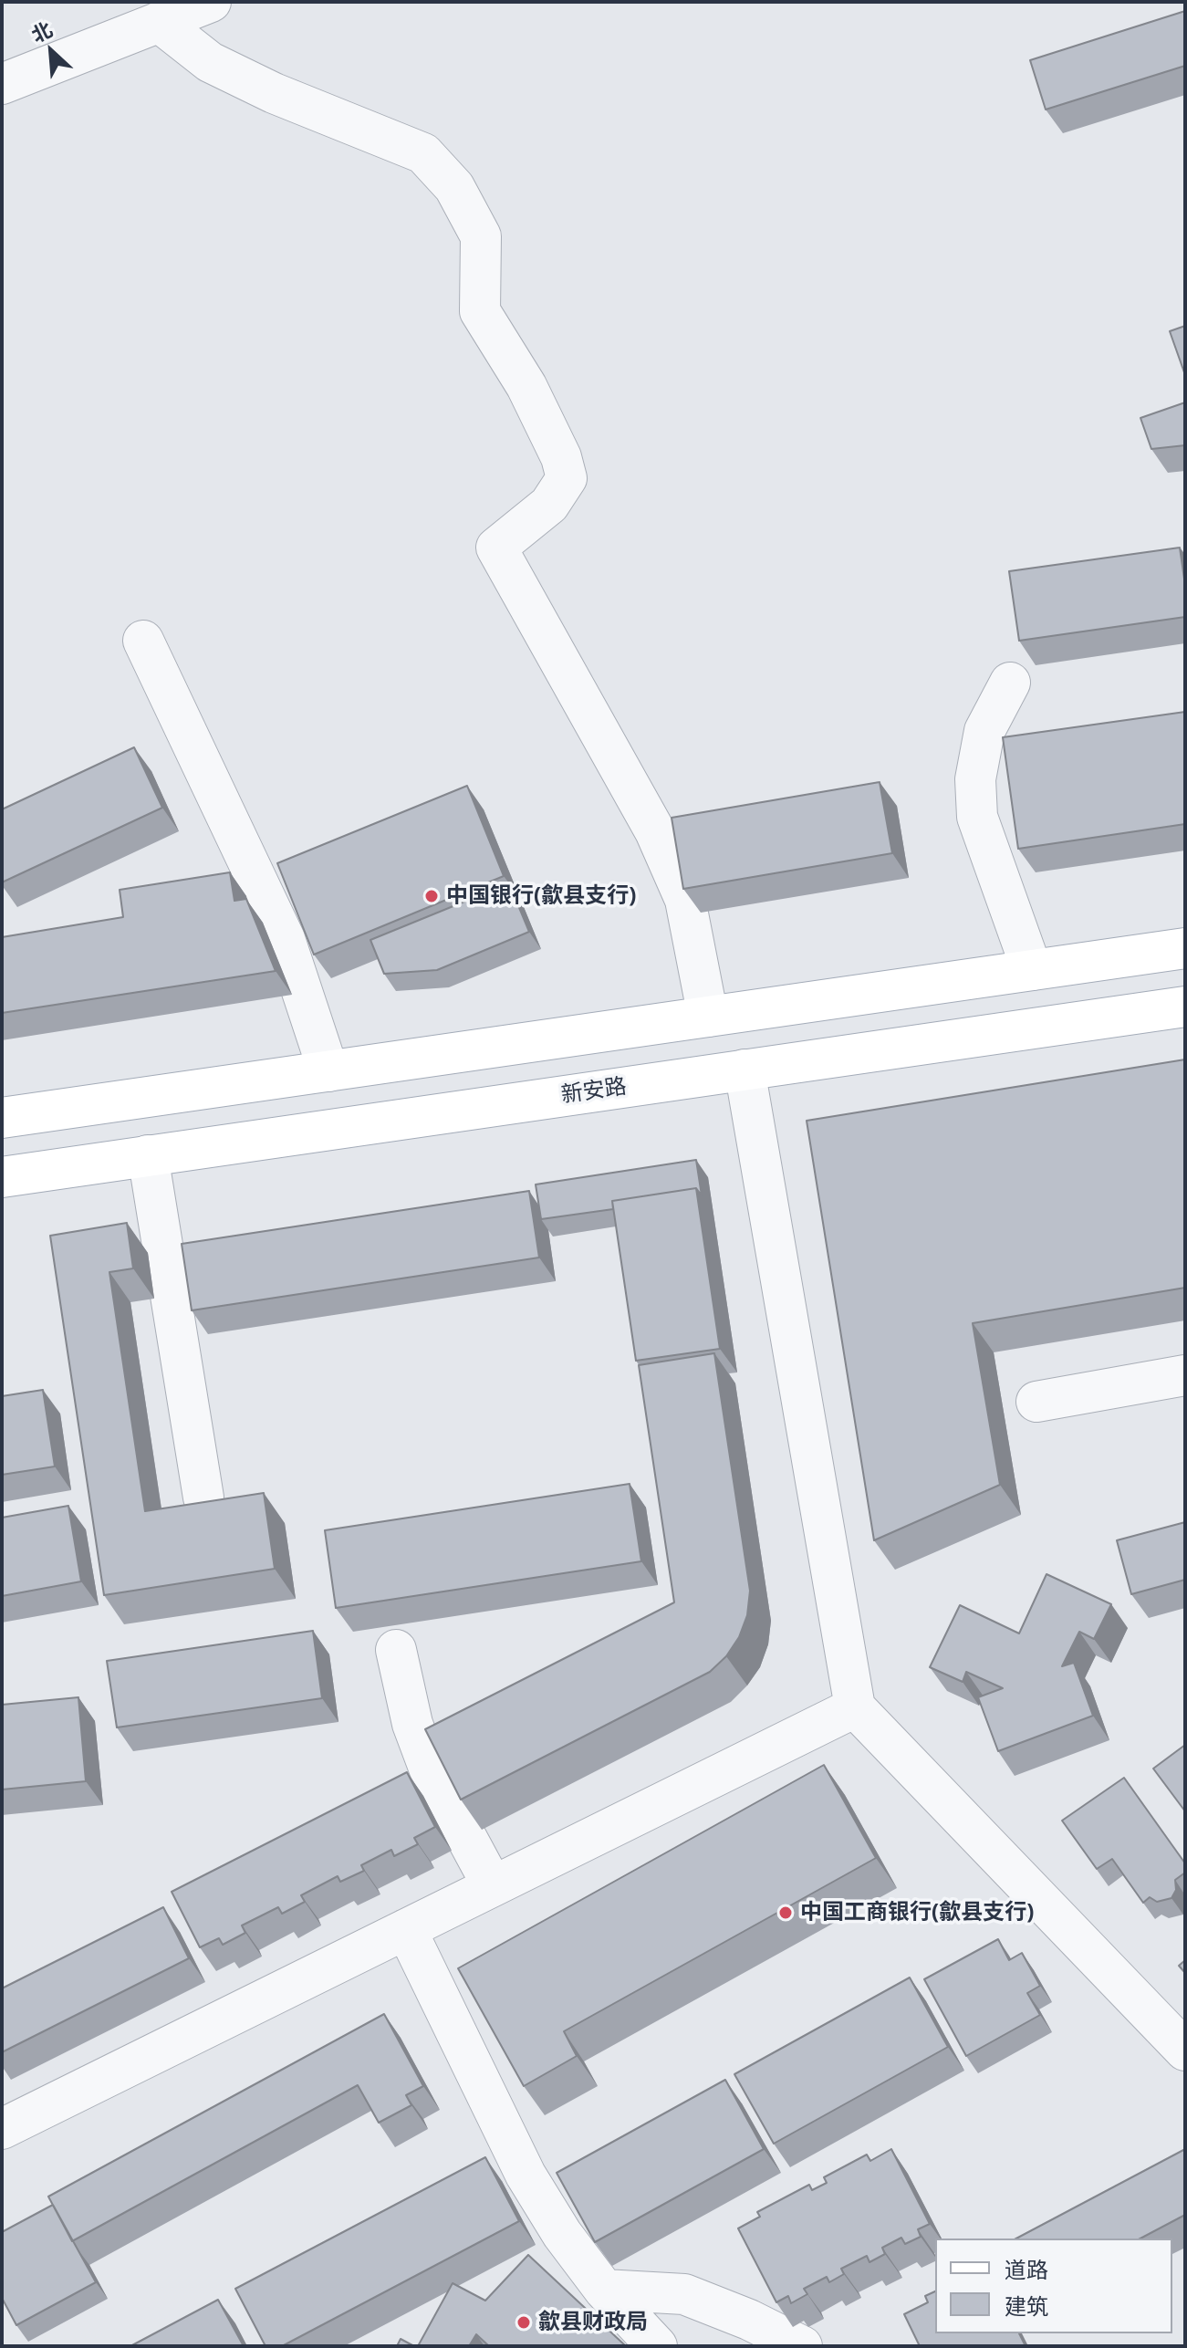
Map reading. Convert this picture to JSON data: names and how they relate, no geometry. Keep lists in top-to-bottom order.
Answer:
{
  "streets": {
    "main road": ["新安路"]
  },
  "places": ["中国银行(歙县支行)", "中国工商银行(歙县支行)", "歙县财政局"],
  "legend": ["道路", "建筑"],
  "north": "top left"
}
